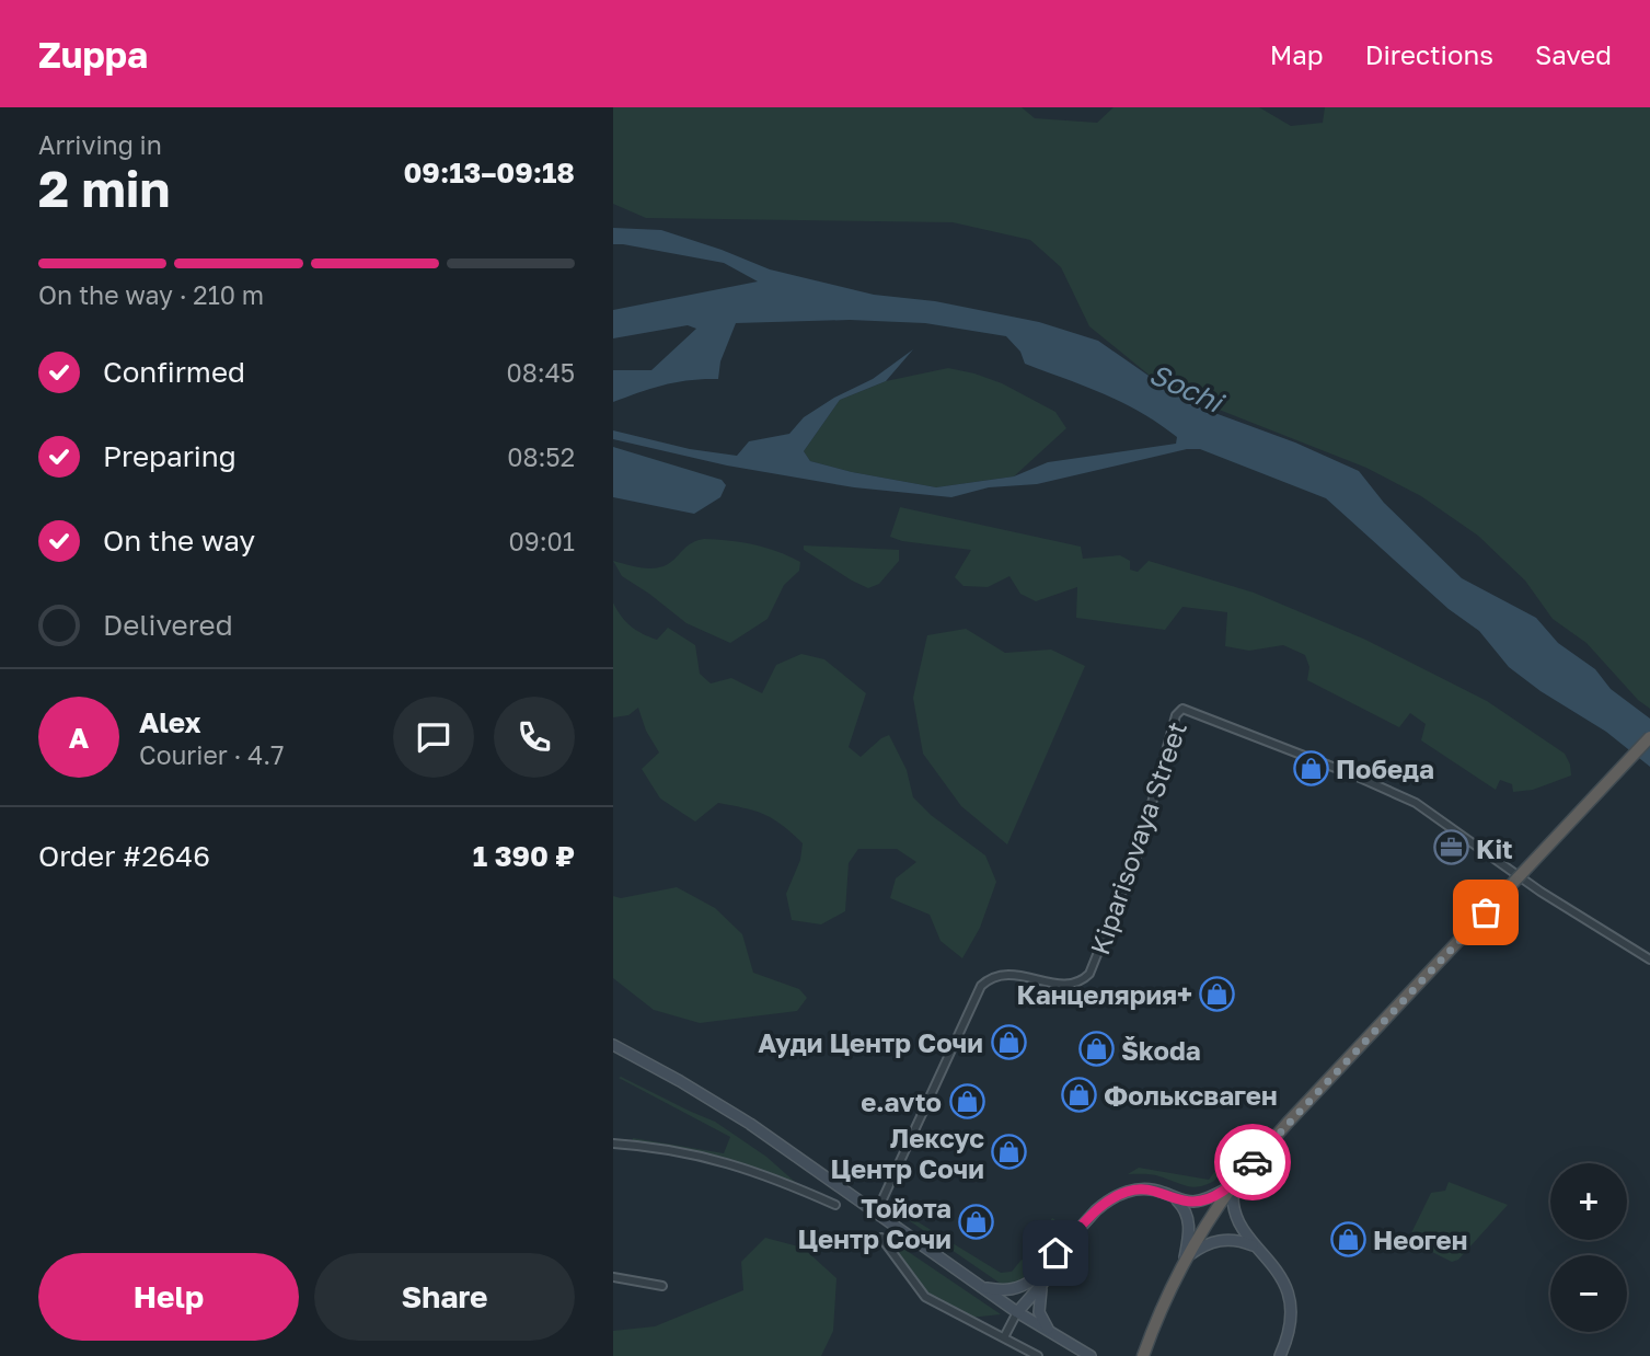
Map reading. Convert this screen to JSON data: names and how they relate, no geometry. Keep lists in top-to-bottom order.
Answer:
{
  "streets": {
    "street": ["Kiparisovaya Street"]
  },
  "water": ["Sochi"],
  "places": {
    "shop": [
      "Победа",
      "Канцелярия+",
      "Ауди Центр Сочи",
      "Škoda",
      "Фольксваген",
      "e.avto",
      "Лексус Центр Сочи",
      "Тойота Центр Сочи",
      "Неоген"
    ],
    "office": ["Kit"]
  },
  "page": {
    "header": "Zuppa",
    "nav": ["Map", "Directions", "Saved"],
    "heading": ["2 min", "Arriving in", "09:13–09:18"],
    "panel": [
      "Alex",
      "Courier · 4.7",
      "Order #2646",
      "1 390 ₽"
    ],
    "bar": "On the way · 210 m",
    "list": [
      ["Confirmed", "08:45"],
      ["Preparing", "08:52"],
      ["On the way", "09:01"],
      "Delivered"
    ],
    "round": "A",
    "map_buttons": ["+", "−"],
    "buttons": ["Help", "Share"]
  }
}
